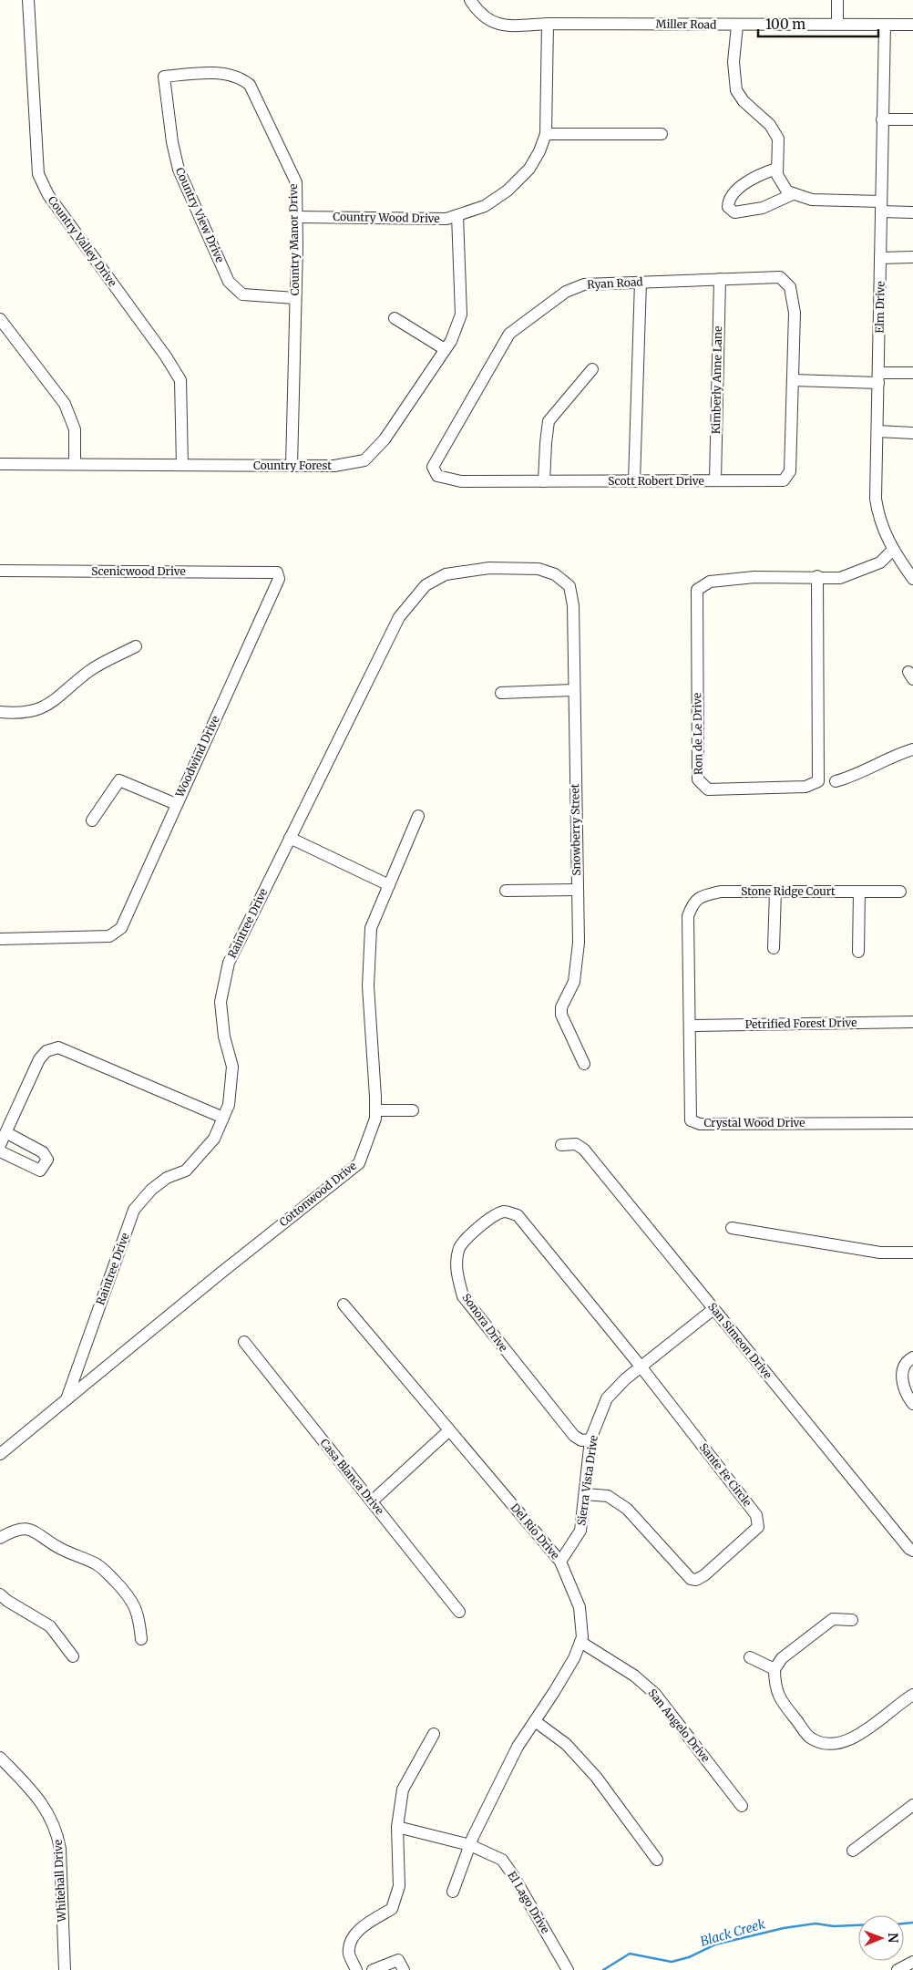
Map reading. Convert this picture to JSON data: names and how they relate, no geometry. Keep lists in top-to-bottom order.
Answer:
{
  "streets": {
    "street": [
      "Miller Road",
      "Country View Drive",
      "Country Wood Drive",
      "Country Manor Drive",
      "Country Valley Drive",
      "Ryan Road",
      "Elm Drive",
      "Kimberly Anne Lane",
      "Country Forest",
      "Scott Robert Drive",
      "Scenicwood Drive",
      "Ron de Le Drive",
      "Woodwind Drive",
      "Snowberry Street",
      "Stone Ridge Court",
      "Raintree Drive",
      "Petrified Forest Drive",
      "Crystal Wood Drive",
      "Cottonwood Drive",
      "Sonora Drive",
      "San Simeon Drive",
      "Sante Fe Circle",
      "Casa Blanca Drive",
      "Sierra Vista Drive",
      "Del Rio Drive",
      "San Angelo Drive",
      "Whitehall Drive",
      "El Lago Drive"
    ]
  },
  "crossings": [
    ["Miller Road", "Country Wood Drive"],
    ["Miller Road", "Elm Drive"],
    ["Country View Drive", "Country Manor Drive"],
    ["Country Wood Drive", "Country Manor Drive"],
    ["Country Wood Drive", "Country Forest"],
    ["Country Manor Drive", "Country Forest"],
    ["Country Valley Drive", "Country Forest"],
    ["Ryan Road", "Kimberly Anne Lane"],
    ["Ryan Road", "Scott Robert Drive"],
    ["Elm Drive", "Ron de Le Drive"],
    ["Kimberly Anne Lane", "Scott Robert Drive"],
    ["Scenicwood Drive", "Woodwind Drive"],
    ["Snowberry Street", "Raintree Drive"],
    ["Stone Ridge Court", "Crystal Wood Drive"],
    ["Raintree Drive", "Cottonwood Drive"],
    ["Petrified Forest Drive", "Crystal Wood Drive"],
    ["Sonora Drive", "Sante Fe Circle"],
    ["Sonora Drive", "Sierra Vista Drive"],
    ["San Simeon Drive", "Sierra Vista Drive"],
    ["Sante Fe Circle", "Sierra Vista Drive"],
    ["Sierra Vista Drive", "Del Rio Drive"],
    ["Del Rio Drive", "San Angelo Drive"],
    ["Del Rio Drive", "El Lago Drive"]
  ],
  "water": ["Black Creek"],
  "scale_bar": "100 m",
  "north": "right"
}
